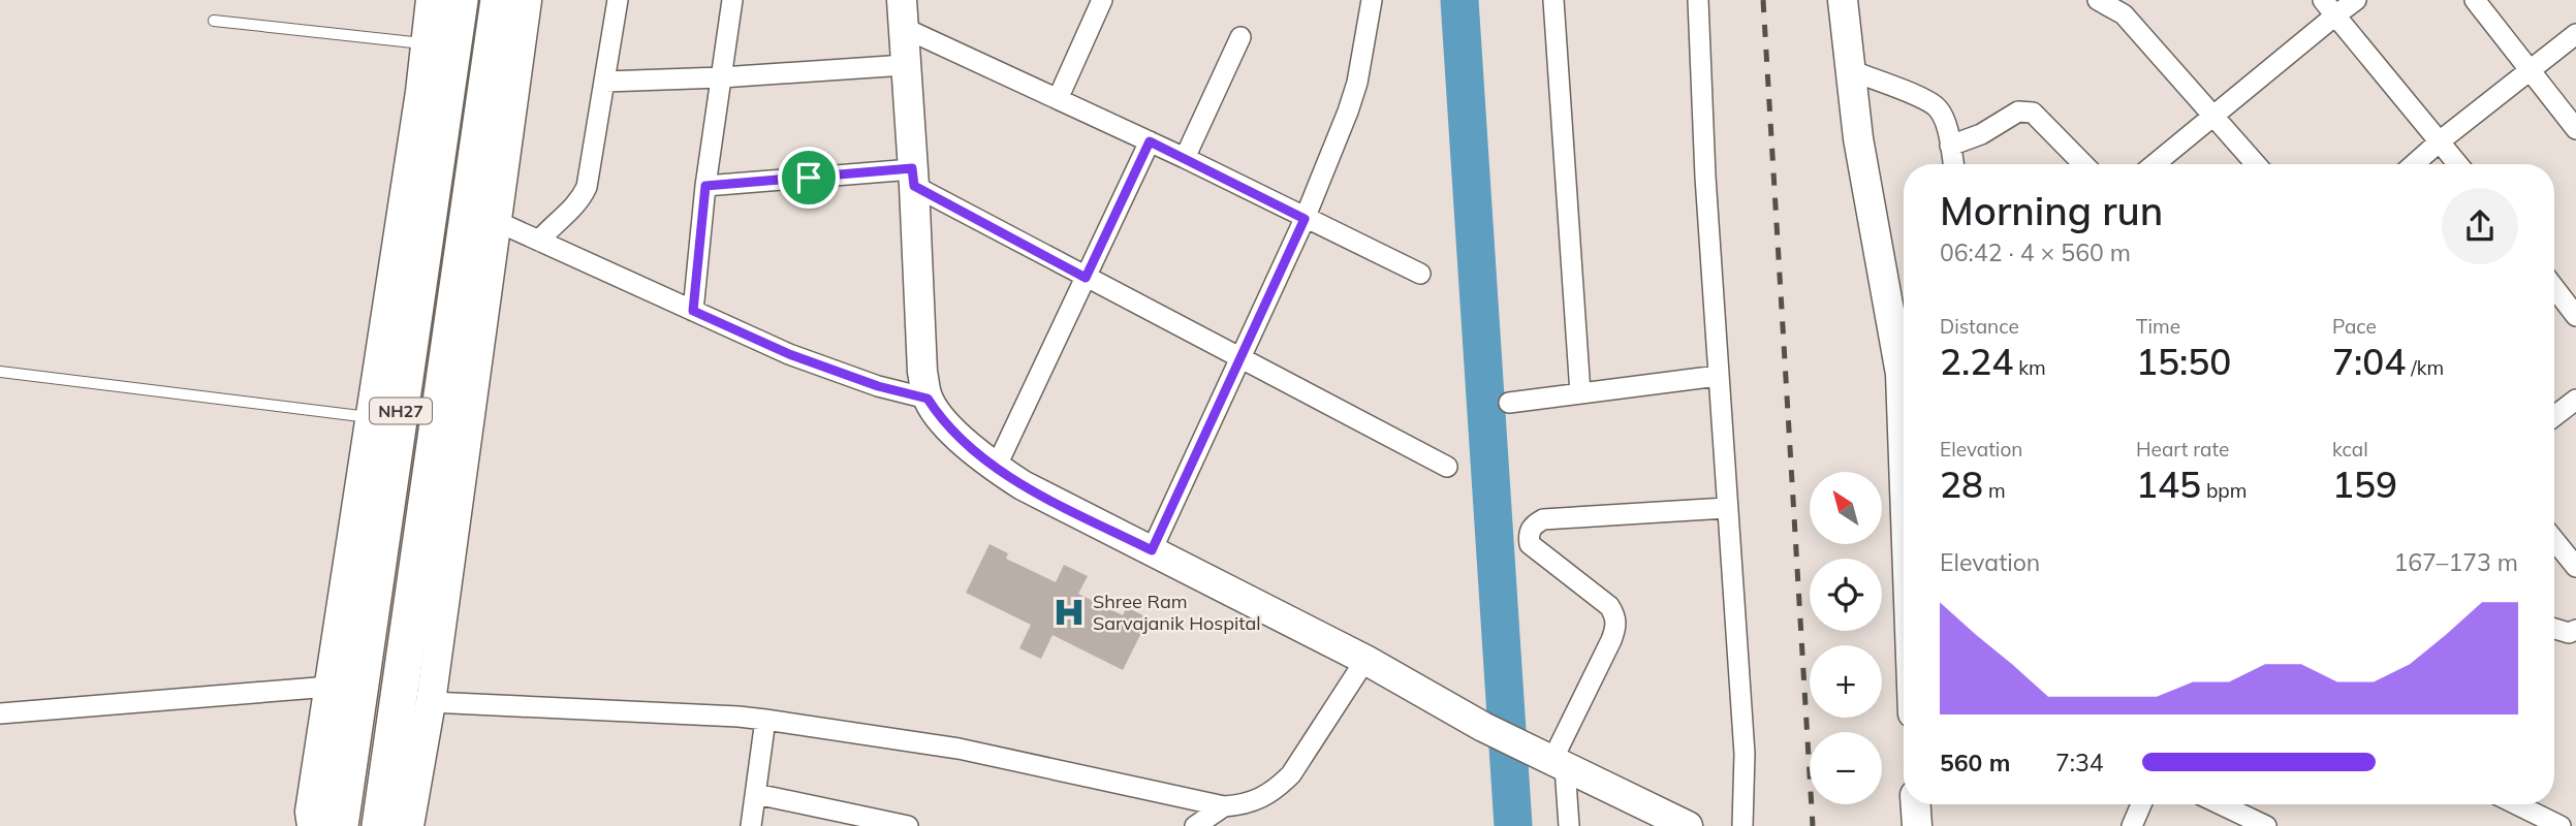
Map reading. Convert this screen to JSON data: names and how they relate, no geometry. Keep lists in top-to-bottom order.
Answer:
{
  "streets": {
    "highway": ["NH27"]
  },
  "places": {
    "hospital": ["Shree Ram Sarvajanik Hospital"]
  },
  "north": "top left",
  "page": {
    "heading": ["Morning run", "06:42 · 4 × 560 m"],
    "stats": [
      ["Distance", "2.24 km"],
      ["Time", "15:50"],
      ["Pace", "7:04 /km"],
      ["Elevation", "28 m"],
      ["Heart rate", "145 bpm"],
      ["kcal", "159"]
    ],
    "map_buttons": ["+", "−"],
    "chart": ["Elevation", "167–173 m"],
    "list": [
      {
        "name": "560 m",
        "note": "7:34"
      }
    ]
  }
}
